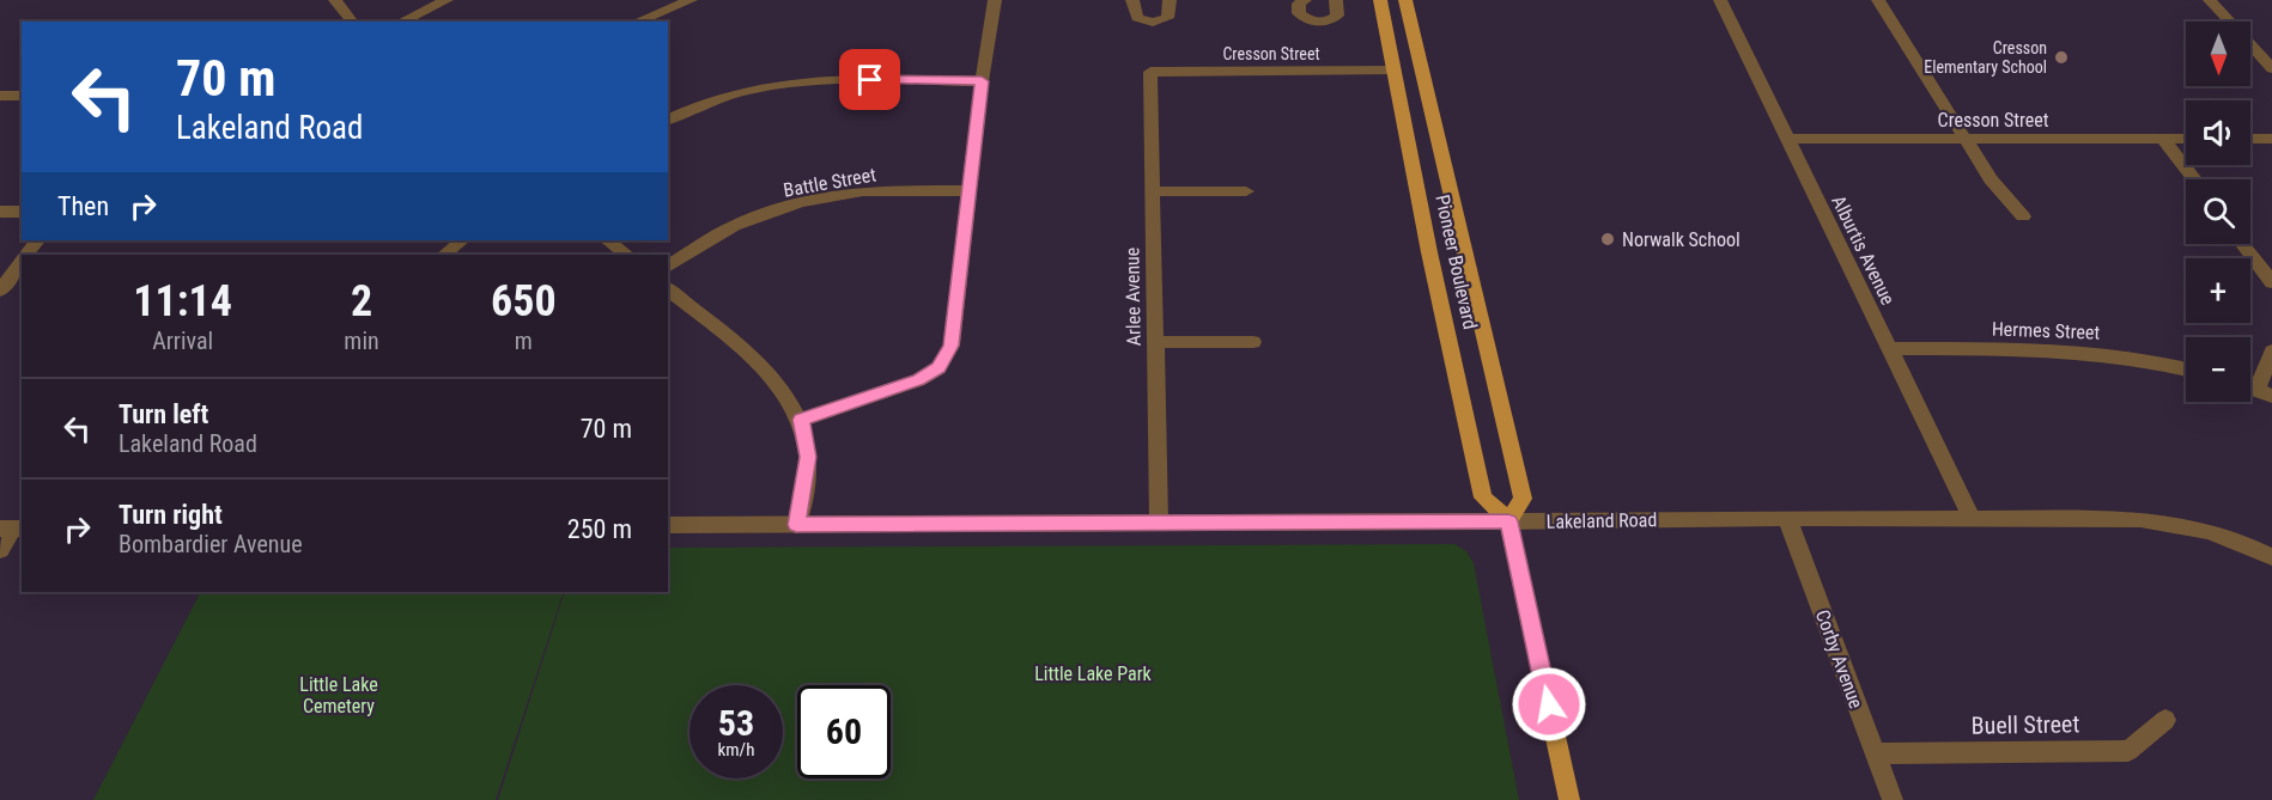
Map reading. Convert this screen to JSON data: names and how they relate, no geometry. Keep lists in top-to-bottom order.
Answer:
{
  "streets": {
    "main road": ["Pioneer Boulevard"],
    "street": [
      "Cresson Street",
      "Battle Street",
      "Alburtis Avenue",
      "Arlee Avenue",
      "Hermes Street",
      "Lakeland Road",
      "Corby Avenue",
      "Buell Street"
    ]
  },
  "crossings": [
    ["Cresson Street", "Alburtis Avenue"],
    ["Cresson Street", "Pioneer Boulevard"],
    ["Cresson Street", "Arlee Avenue"],
    ["Alburtis Avenue", "Hermes Street"],
    ["Alburtis Avenue", "Lakeland Road"],
    ["Pioneer Boulevard", "Lakeland Road"],
    ["Arlee Avenue", "Lakeland Road"],
    ["Lakeland Road", "Corby Avenue"],
    ["Corby Avenue", "Buell Street"]
  ],
  "parks": ["Little Lake Park", "Little Lake Cemetery"],
  "places": ["Cresson Elementary School", "Norwalk School"],
  "north": "bottom",
  "page": {
    "map_buttons": ["+", "−"],
    "turn": ["70 m", "Lakeland Road"],
    "then": "Then",
    "eta": [
      "11:14",
      "Arrival",
      "2",
      "min",
      "650",
      "m"
    ],
    "list": [
      {
        "name": "Turn left",
        "note": "Lakeland Road",
        "value": "70 m"
      },
      {
        "name": "Turn right",
        "note": "Bombardier Avenue",
        "value": "250 m"
      }
    ],
    "speed": "53 km/h",
    "limit": "60"
  }
}
